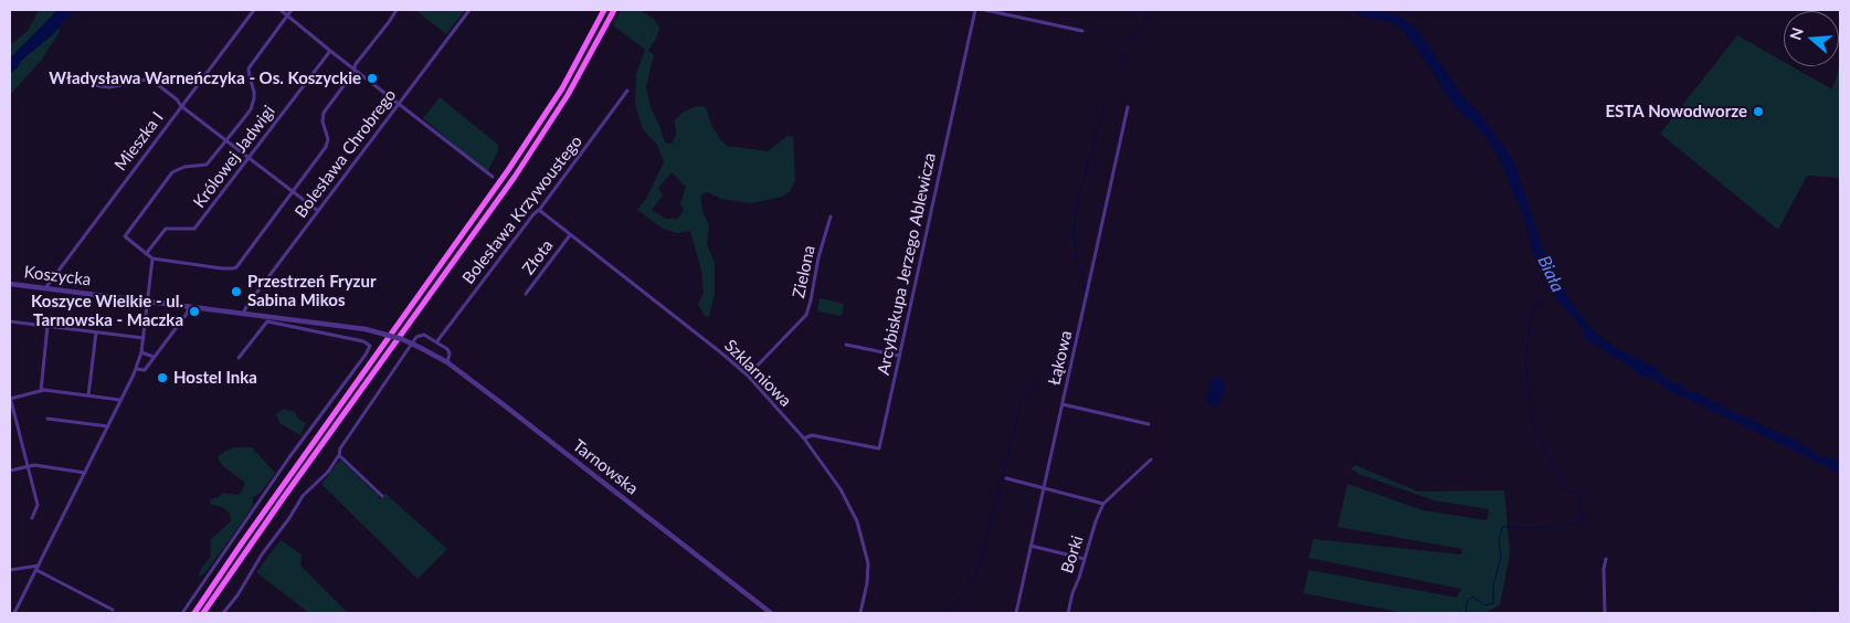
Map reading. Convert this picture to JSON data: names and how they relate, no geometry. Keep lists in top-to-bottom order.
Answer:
{
  "streets": {
    "street": [
      "Mieszka I",
      "Bolesława Chrobrego",
      "Królowej Jadwigi",
      "Bolesława Krzywoustego",
      "Złota",
      "Arcybiskupa Jerzego Ablewicza",
      "Zielona",
      "Koszycka",
      "Łąkowa",
      "Szklarniowa",
      "Tarnowska",
      "Borki"
    ]
  },
  "crossings": [
    ["Mieszka I", "Koszycka"],
    ["Bolesława Chrobrego", "Koszycka"],
    ["Bolesława Krzywoustego", "Szklarniowa"],
    ["Złota", "Szklarniowa"],
    ["Arcybiskupa Jerzego Ablewicza", "Szklarniowa"],
    ["Zielona", "Szklarniowa"],
    ["Koszycka", "Tarnowska"]
  ],
  "water": ["Biała"],
  "places": [
    "Władysława Warneńczyka - Os. Koszyckie",
    "ESTA Nowodworze",
    "Przestrzeń Fryzur Sabina Mikos",
    "Koszyce Wielkie - ul. Tarnowska - Maczka",
    "Hostel Inka"
  ],
  "north": "left"
}
